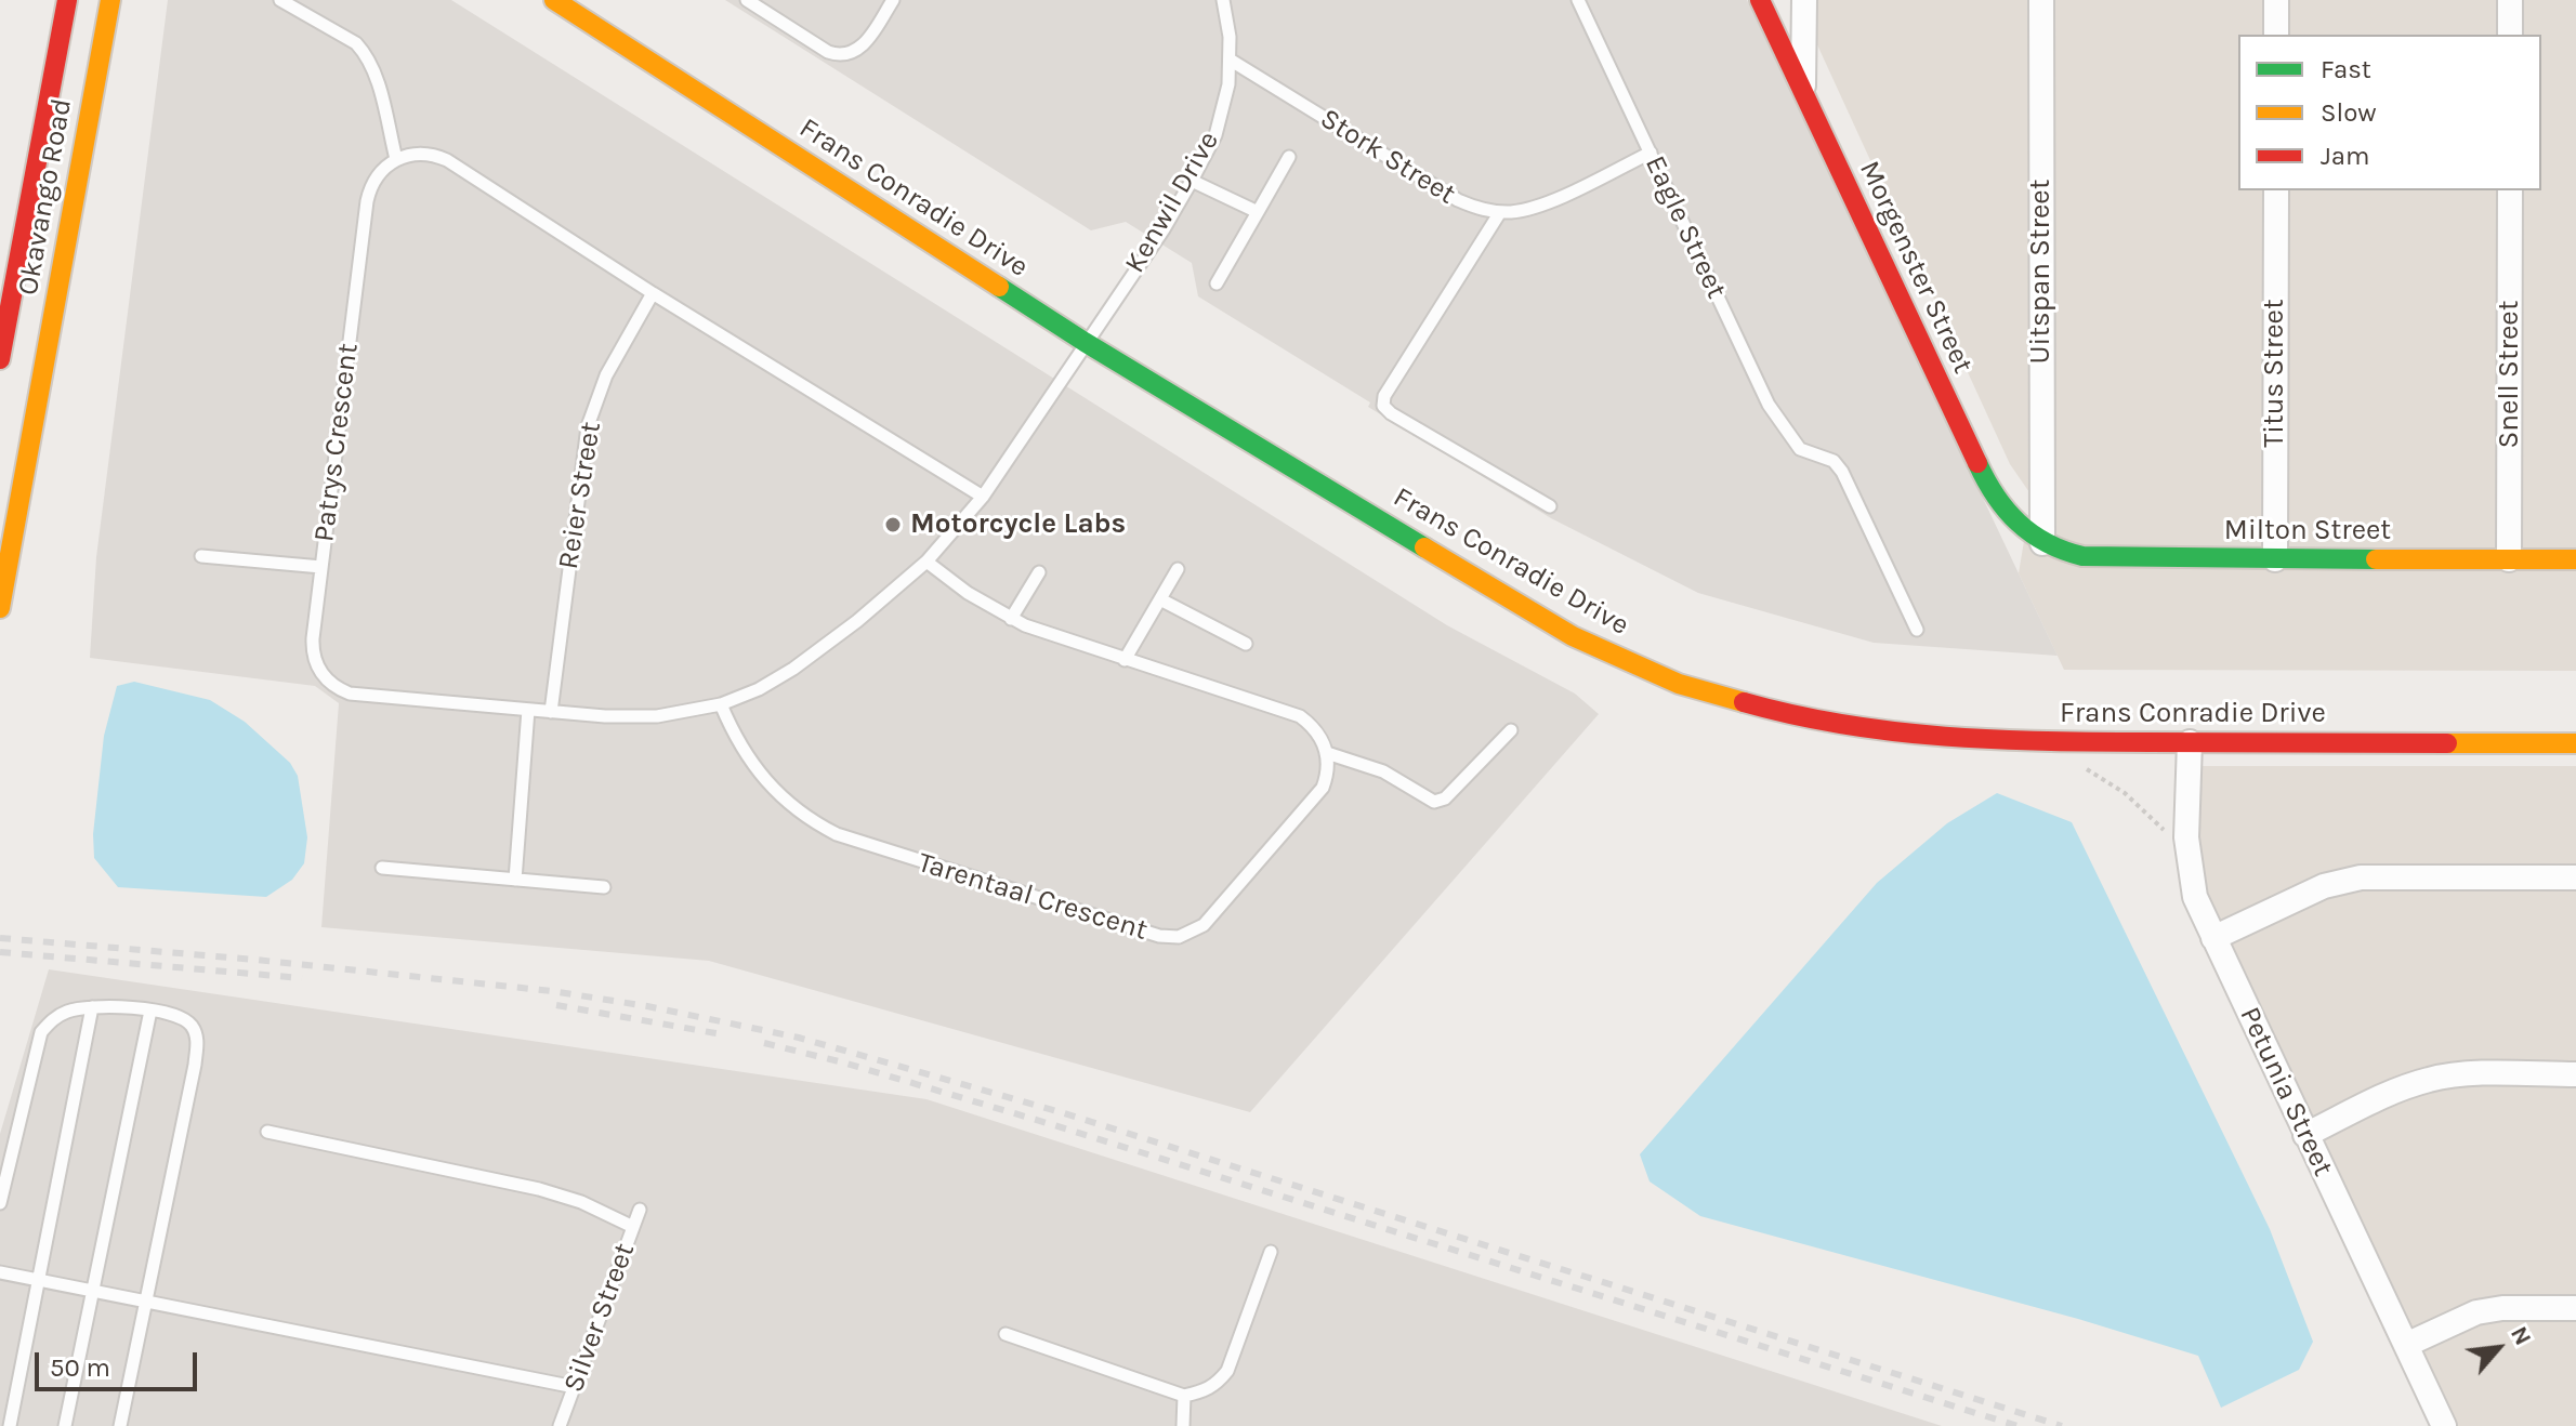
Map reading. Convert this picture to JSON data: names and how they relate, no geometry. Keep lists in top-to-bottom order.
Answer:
{
  "streets": {
    "street": [
      "Okavango Road",
      "Frans Conradie Drive",
      "Morgenster Street",
      "Uitspan Street",
      "Titus Street",
      "Snell Street",
      "Milton Street",
      "Petunia Street"
    ],
    "lane": [
      "Stork Street",
      "Kenwil Drive",
      "Eagle Street",
      "Patrys Crescent",
      "Reier Street",
      "Tarentaal Crescent",
      "Silver Street"
    ]
  },
  "crossings": [
    ["Stork Street", "Kenwil Drive"],
    ["Stork Street", "Eagle Street"],
    ["Frans Conradie Drive", "Kenwil Drive"],
    ["Frans Conradie Drive", "Patrys Crescent"],
    ["Frans Conradie Drive", "Petunia Street"],
    ["Kenwil Drive", "Patrys Crescent"],
    ["Morgenster Street", "Uitspan Street"],
    ["Morgenster Street", "Milton Street"],
    ["Uitspan Street", "Milton Street"],
    ["Titus Street", "Milton Street"],
    ["Snell Street", "Milton Street"],
    ["Patrys Crescent", "Reier Street"],
    ["Patrys Crescent", "Tarentaal Crescent"]
  ],
  "places": ["Motorcycle Labs"],
  "legend": ["Fast", "Slow", "Jam"],
  "scale_bar": "50 m",
  "north": "top right"
}
